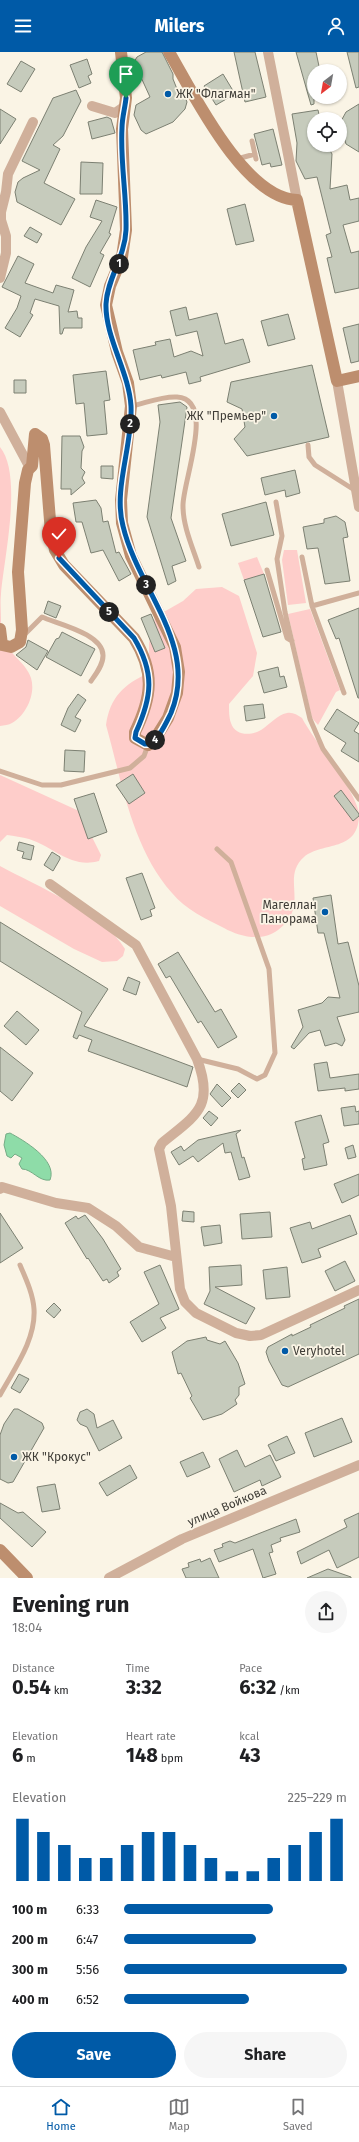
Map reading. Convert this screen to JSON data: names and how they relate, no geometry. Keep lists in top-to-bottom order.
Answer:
{
  "streets": {
    "street": ["улица Войкова"]
  },
  "places": [
    "ЖК \"Флагман\"",
    "ЖК \"Премьер\"",
    "Магеллан Панорама",
    "Veryhotel",
    "ЖК \"Крокус\""
  ],
  "north": "bottom left",
  "page": {
    "header": "Milers",
    "pins": [
      "1",
      "2",
      "3",
      "5",
      "4"
    ],
    "heading": ["Evening run", "18:04"],
    "stats": [
      ["Distance", "0.54 km"],
      ["Time", "3:32"],
      ["Pace", "6:32 /km"],
      ["Elevation", "6 m"],
      ["Heart rate", "148 bpm"],
      ["kcal", "43"]
    ],
    "chart": ["Elevation", "225–229 m"],
    "list": [
      {
        "name": "100 m",
        "note": "6:33"
      },
      {
        "name": "200 m",
        "note": "6:47"
      },
      {
        "name": "300 m",
        "note": "5:56"
      },
      {
        "name": "400 m",
        "note": "6:52"
      }
    ],
    "buttons": ["Save", "Share"],
    "tabs": ["Home", "Map", "Saved"]
  }
}
